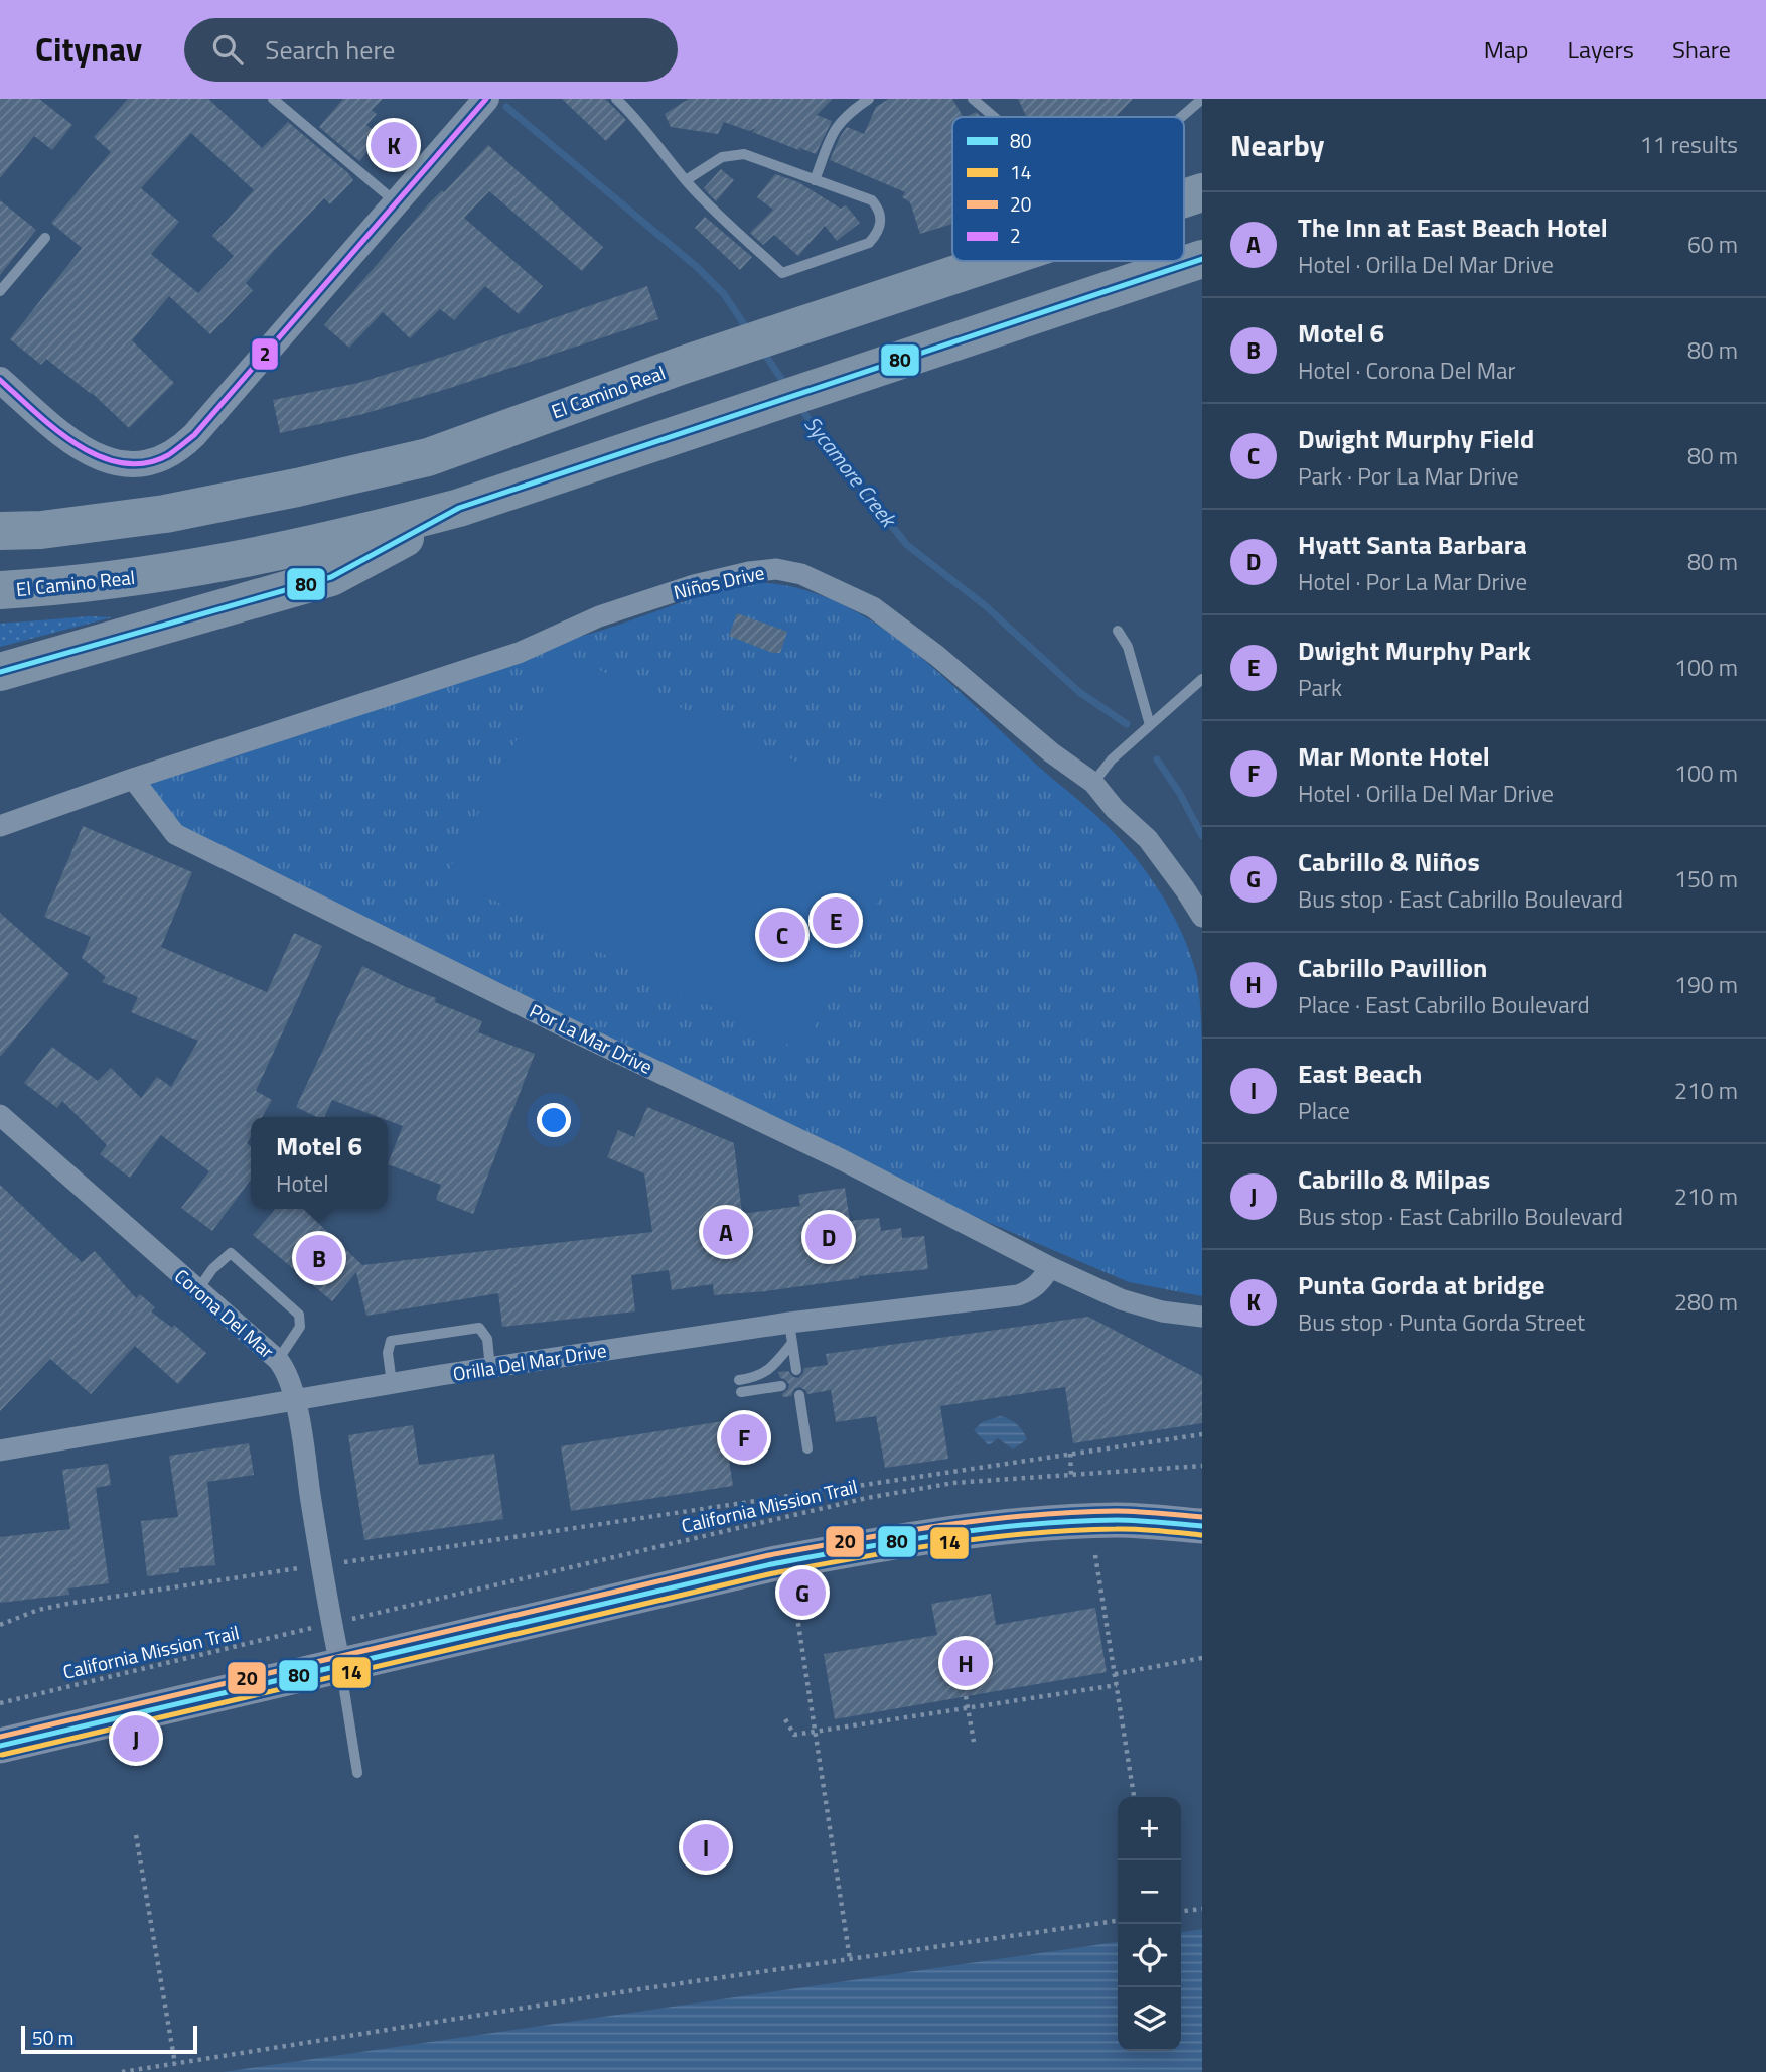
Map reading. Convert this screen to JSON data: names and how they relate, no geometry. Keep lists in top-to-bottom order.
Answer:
{
  "streets": {
    "highway": ["El Camino Real"],
    "street": [
      "Niños Drive",
      "Por La Mar Drive",
      "Corona Del Mar",
      "Orilla Del Mar Drive"
    ],
    "path": ["California Mission Trail"]
  },
  "crossings": [
    ["Niños Drive", "Por La Mar Drive"],
    ["Por La Mar Drive", "Orilla Del Mar Drive"],
    ["Corona Del Mar", "Orilla Del Mar Drive"]
  ],
  "water": ["Sycamore Creek"],
  "lines": [
    "transit line 2",
    "transit line 80",
    "transit line 20",
    "transit line 14"
  ],
  "legend": [
    "80",
    "14",
    "20",
    "2"
  ],
  "scale_bar": "50 m",
  "page": {
    "header": "Citynav",
    "search": "Search here",
    "nav": ["Map", "Layers", "Share"],
    "heading": ["Nearby", "11 results"],
    "pins": [
      "K",
      "E",
      "C",
      "A",
      "D",
      "B",
      "F",
      "G",
      "H",
      "J",
      "I"
    ],
    "list": [
      {
        "mark": "A",
        "name": "The Inn at East Beach Hotel",
        "note": "Hotel · Orilla Del Mar Drive",
        "value": "60 m"
      },
      {
        "mark": "B",
        "name": "Motel 6",
        "note": "Hotel · Corona Del Mar",
        "value": "80 m"
      },
      {
        "mark": "C",
        "name": "Dwight Murphy Field",
        "note": "Park · Por La Mar Drive",
        "value": "80 m"
      },
      {
        "mark": "D",
        "name": "Hyatt Santa Barbara",
        "note": "Hotel · Por La Mar Drive",
        "value": "80 m"
      },
      {
        "mark": "E",
        "name": "Dwight Murphy Park",
        "note": "Park",
        "value": "100 m"
      },
      {
        "mark": "F",
        "name": "Mar Monte Hotel",
        "note": "Hotel · Orilla Del Mar Drive",
        "value": "100 m"
      },
      {
        "mark": "G",
        "name": "Cabrillo & Niños",
        "note": "Bus stop · East Cabrillo Boulevard",
        "value": "150 m"
      },
      {
        "mark": "H",
        "name": "Cabrillo Pavillion",
        "note": "Place · East Cabrillo Boulevard",
        "value": "190 m"
      },
      {
        "mark": "I",
        "name": "East Beach",
        "note": "Place",
        "value": "210 m"
      },
      {
        "mark": "J",
        "name": "Cabrillo & Milpas",
        "note": "Bus stop · East Cabrillo Boulevard",
        "value": "210 m"
      },
      {
        "mark": "K",
        "name": "Punta Gorda at bridge",
        "note": "Bus stop · Punta Gorda Street",
        "value": "280 m"
      }
    ],
    "popup": ["Motel 6", "Hotel"],
    "map_buttons": ["+", "−"],
    "scale": "50 m"
  }
}
